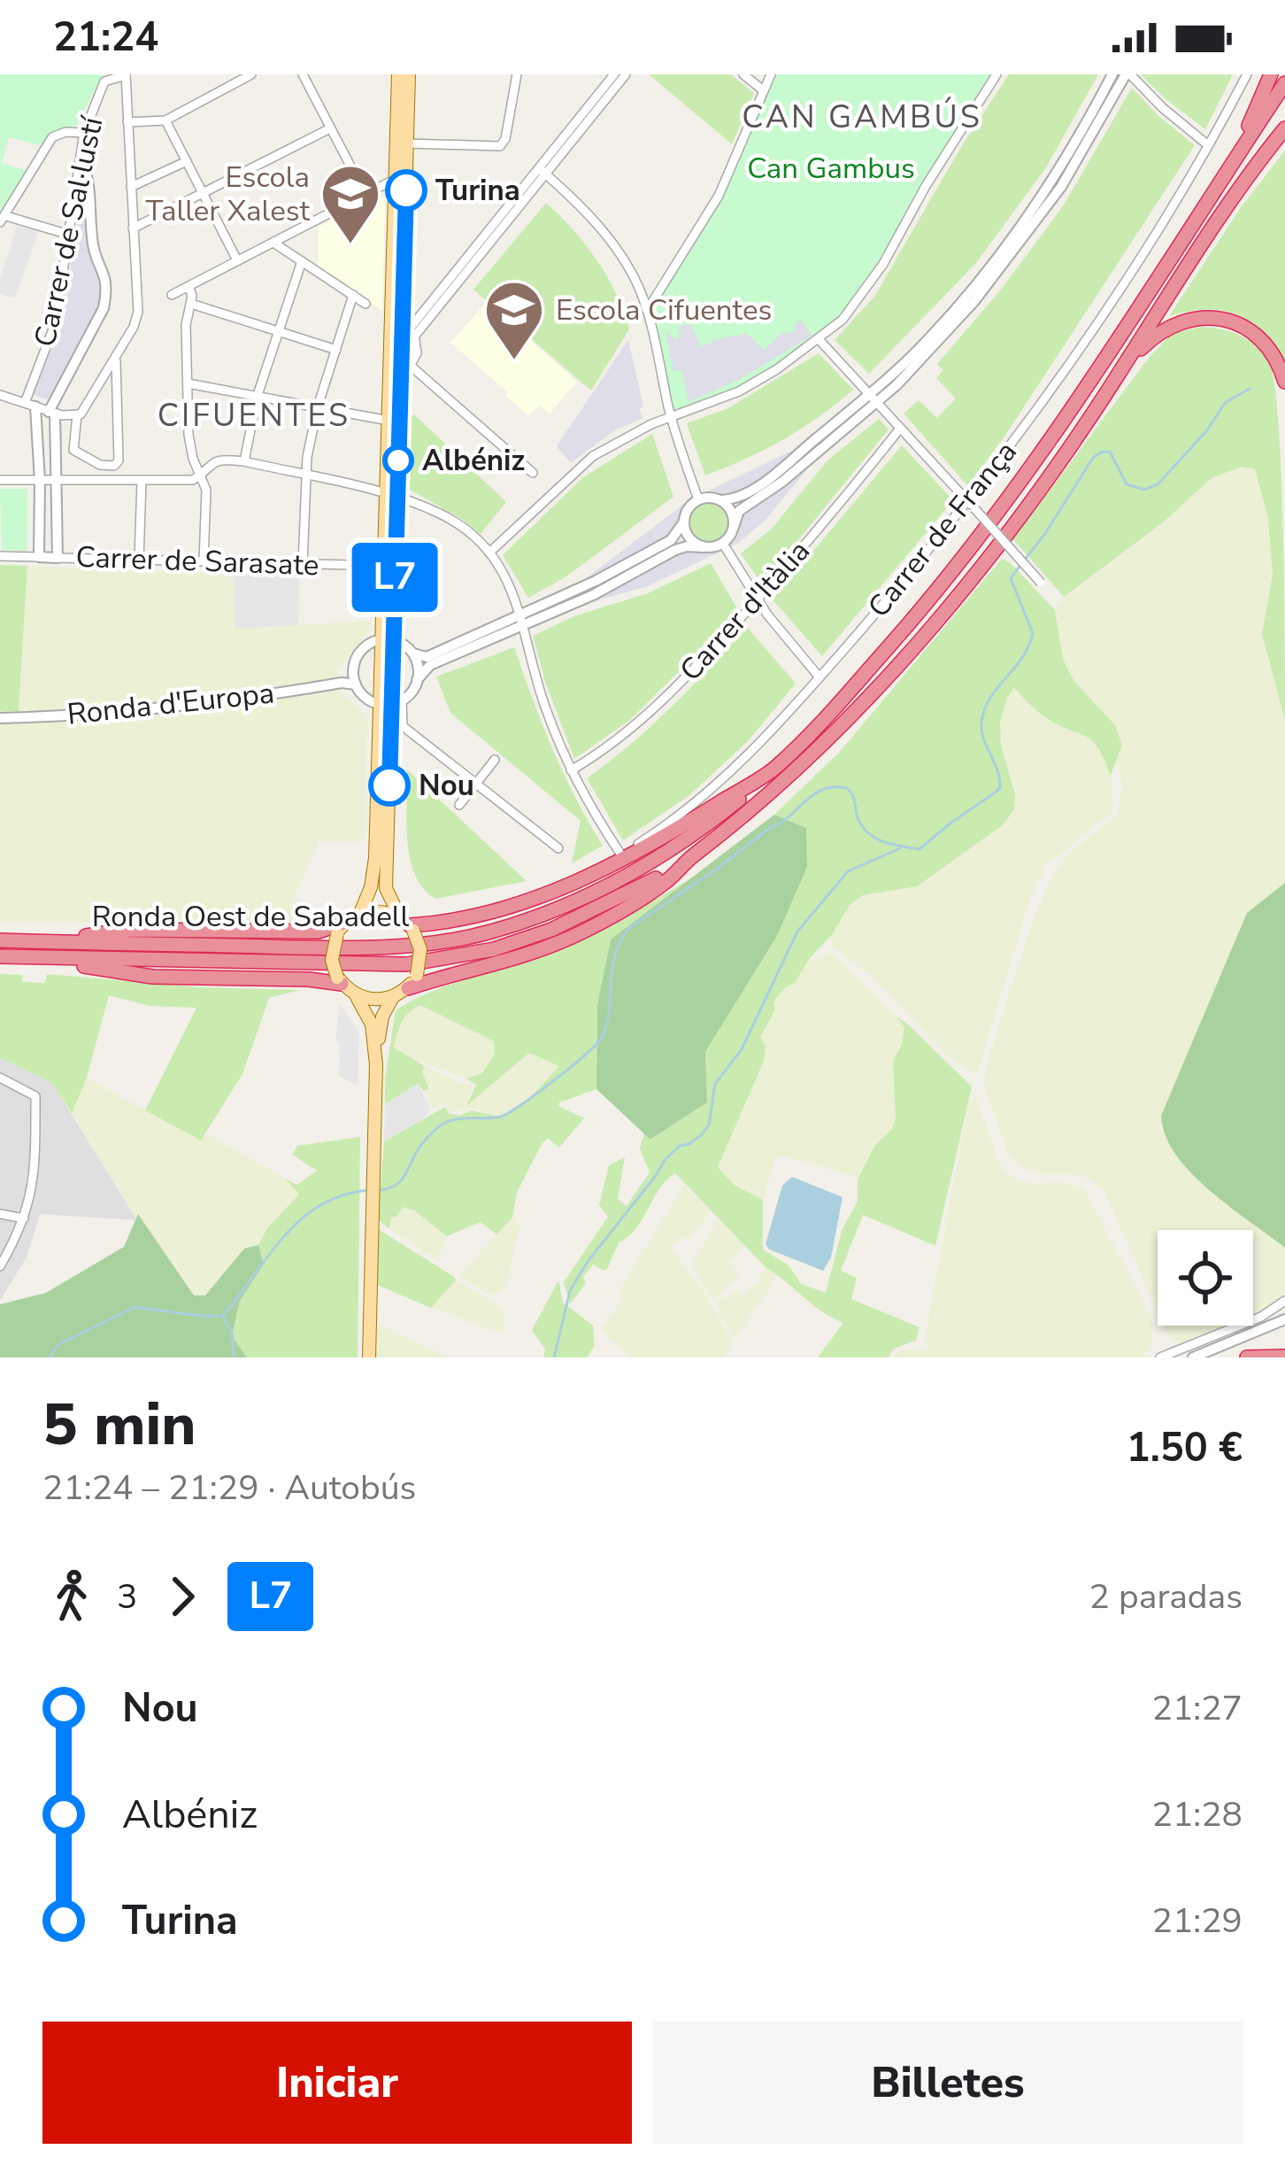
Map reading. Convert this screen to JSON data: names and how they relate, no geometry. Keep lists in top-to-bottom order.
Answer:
{
  "streets": {
    "highway": ["Ronda Oest de Sabadell"],
    "street": [
      "Carrer de Sal·lustí",
      "Carrer de França",
      "Carrer de Sarasate",
      "Carrer d'Itàlia",
      "Ronda d'Europa"
    ]
  },
  "districts": ["CAN GAMBÚS", "CIFUENTES"],
  "parks": ["Can Gambus"],
  "places": {
    "other": ["Turina", "Albéniz", "Nou"],
    "school or university": ["Escola Taller Xalest", "Escola Cifuentes"]
  },
  "lines": ["bus line L7"],
  "page": {
    "status": "21:24",
    "on_map": "L7",
    "heading": ["5 min", "21:24 – 21:29 · Autobús", "1.50 €"],
    "legs": ["3", "L7", "2 paradas"],
    "list": [
      {
        "name": "Nou",
        "value": "21:27"
      },
      {
        "name": "Albéniz",
        "value": "21:28"
      },
      {
        "name": "Turina",
        "value": "21:29"
      }
    ],
    "buttons": ["Iniciar", "Billetes"]
  }
}
